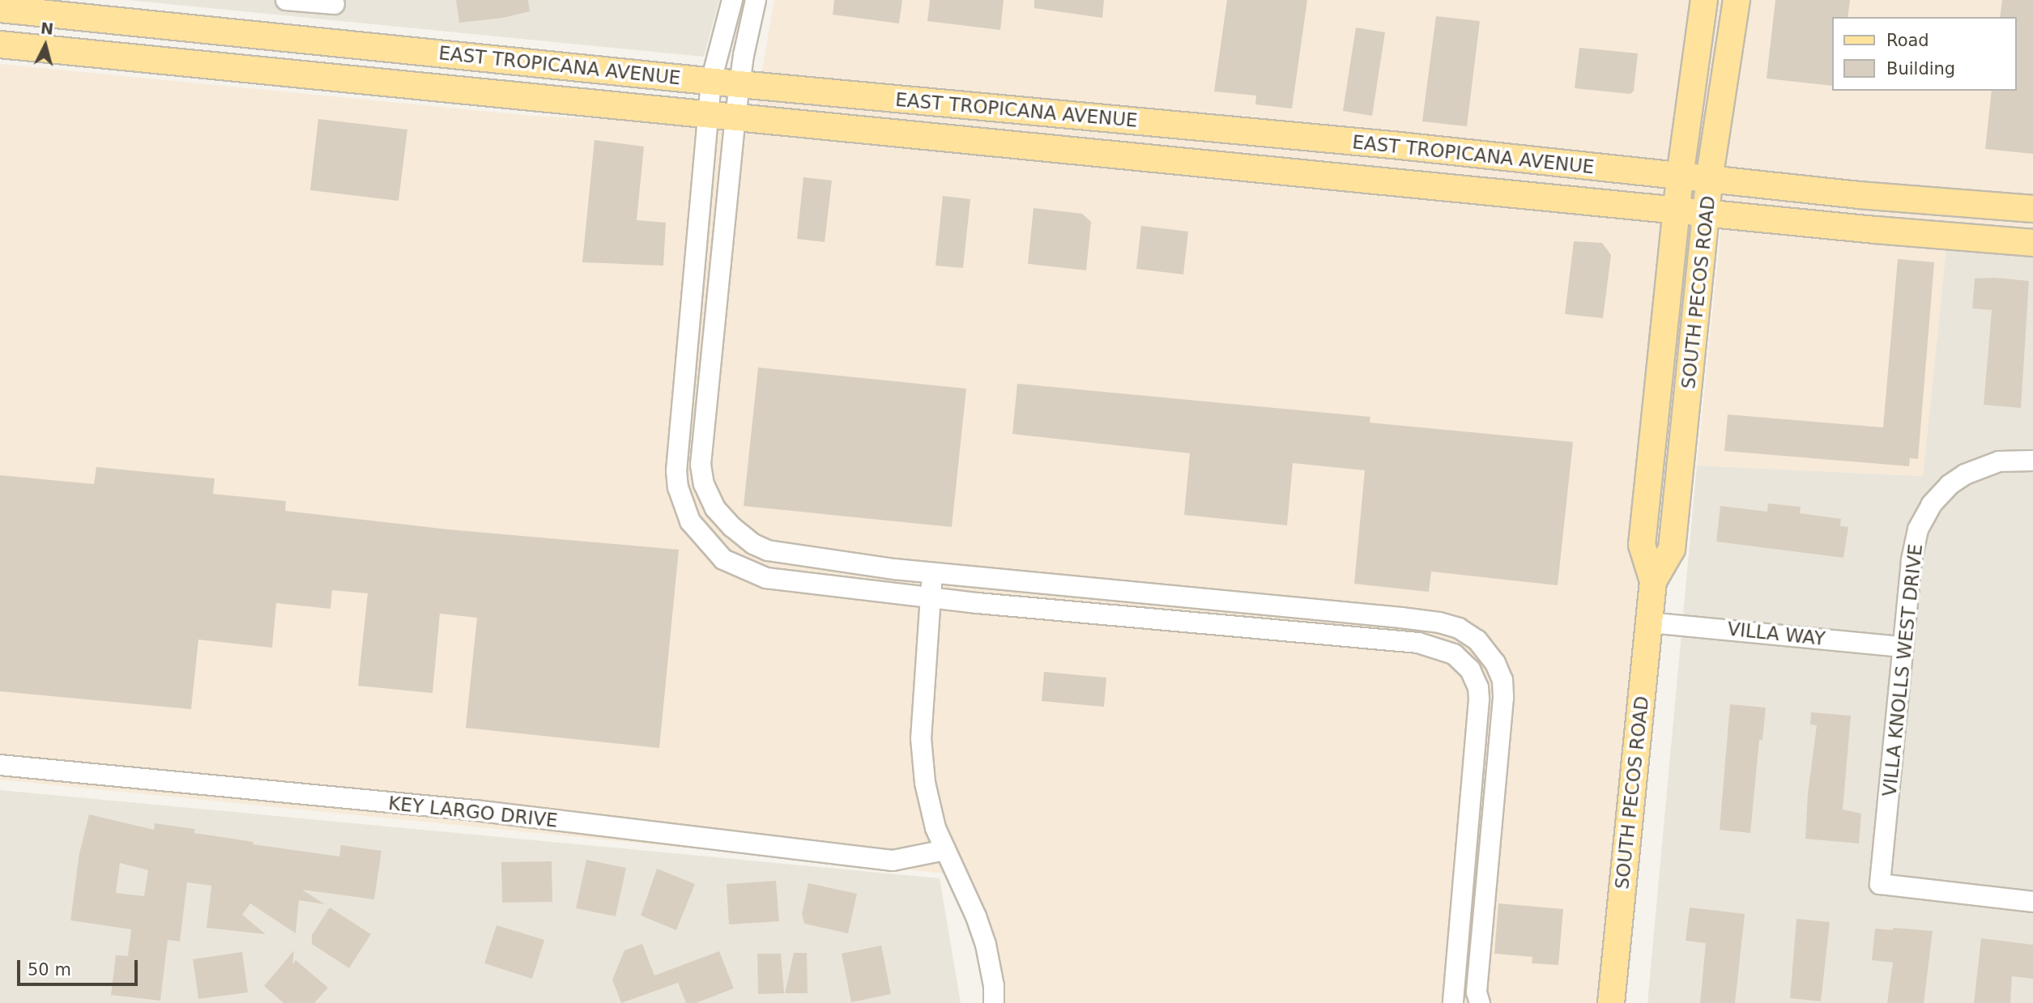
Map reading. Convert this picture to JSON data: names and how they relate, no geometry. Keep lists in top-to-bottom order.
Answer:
{
  "streets": {
    "main road": ["EAST TROPICANA AVENUE", "SOUTH PECOS ROAD"],
    "street": ["VILLA WAY", "VILLA KNOLLS WEST DRIVE", "KEY LARGO DRIVE"]
  },
  "crossings": [
    ["EAST TROPICANA AVENUE", "SOUTH PECOS ROAD"],
    ["SOUTH PECOS ROAD", "VILLA WAY"],
    ["VILLA WAY", "VILLA KNOLLS WEST DRIVE"]
  ],
  "legend": ["Road", "Building"],
  "scale_bar": "50 m",
  "north": "top"
}
